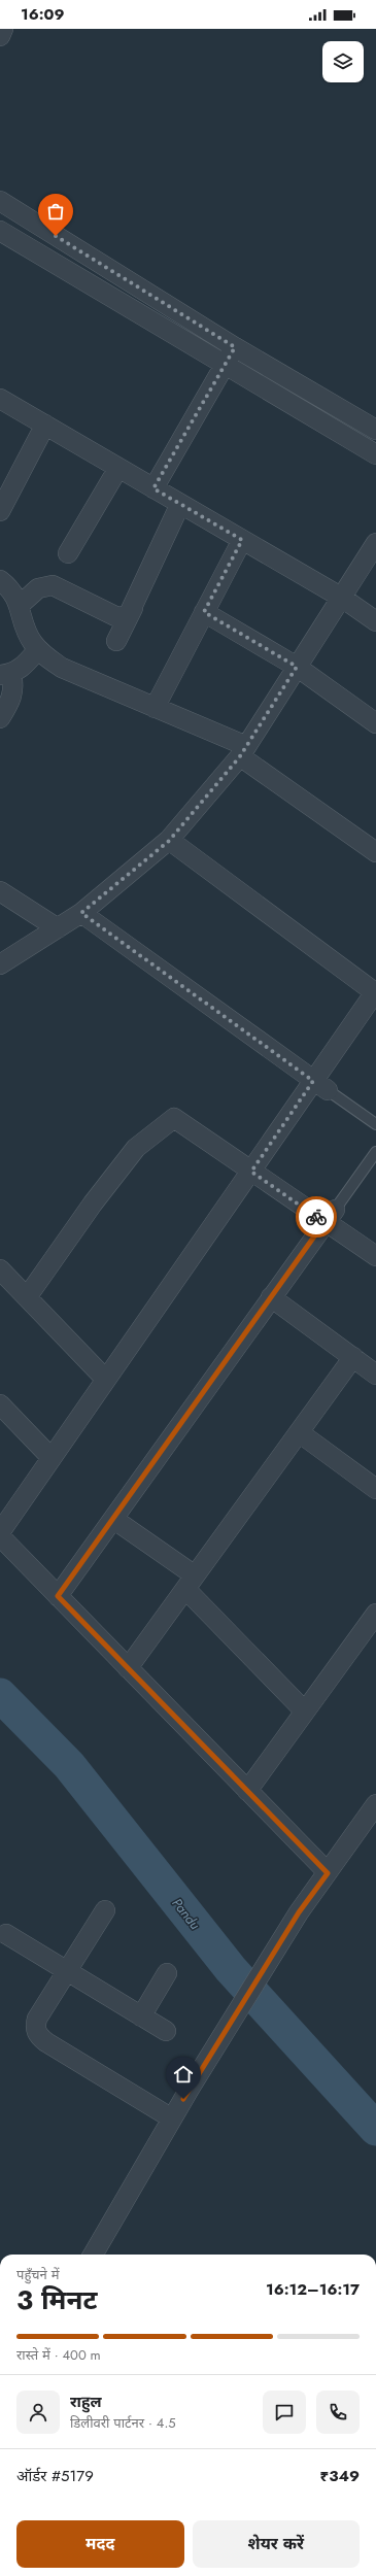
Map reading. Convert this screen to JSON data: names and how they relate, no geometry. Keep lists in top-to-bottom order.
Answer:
{
  "water": ["Pandu"],
  "page": {
    "status": "16:09",
    "heading": ["3 मिनट", "पहुँचने में", "16:12–16:17"],
    "panel": [
      "राहुल",
      "डिलीवरी पार्टनर · 4.5",
      "ऑर्डर #5179",
      "₹349"
    ],
    "bar": "रास्ते में · 400 m",
    "buttons": ["मदद", "शेयर करें"]
  }
}
